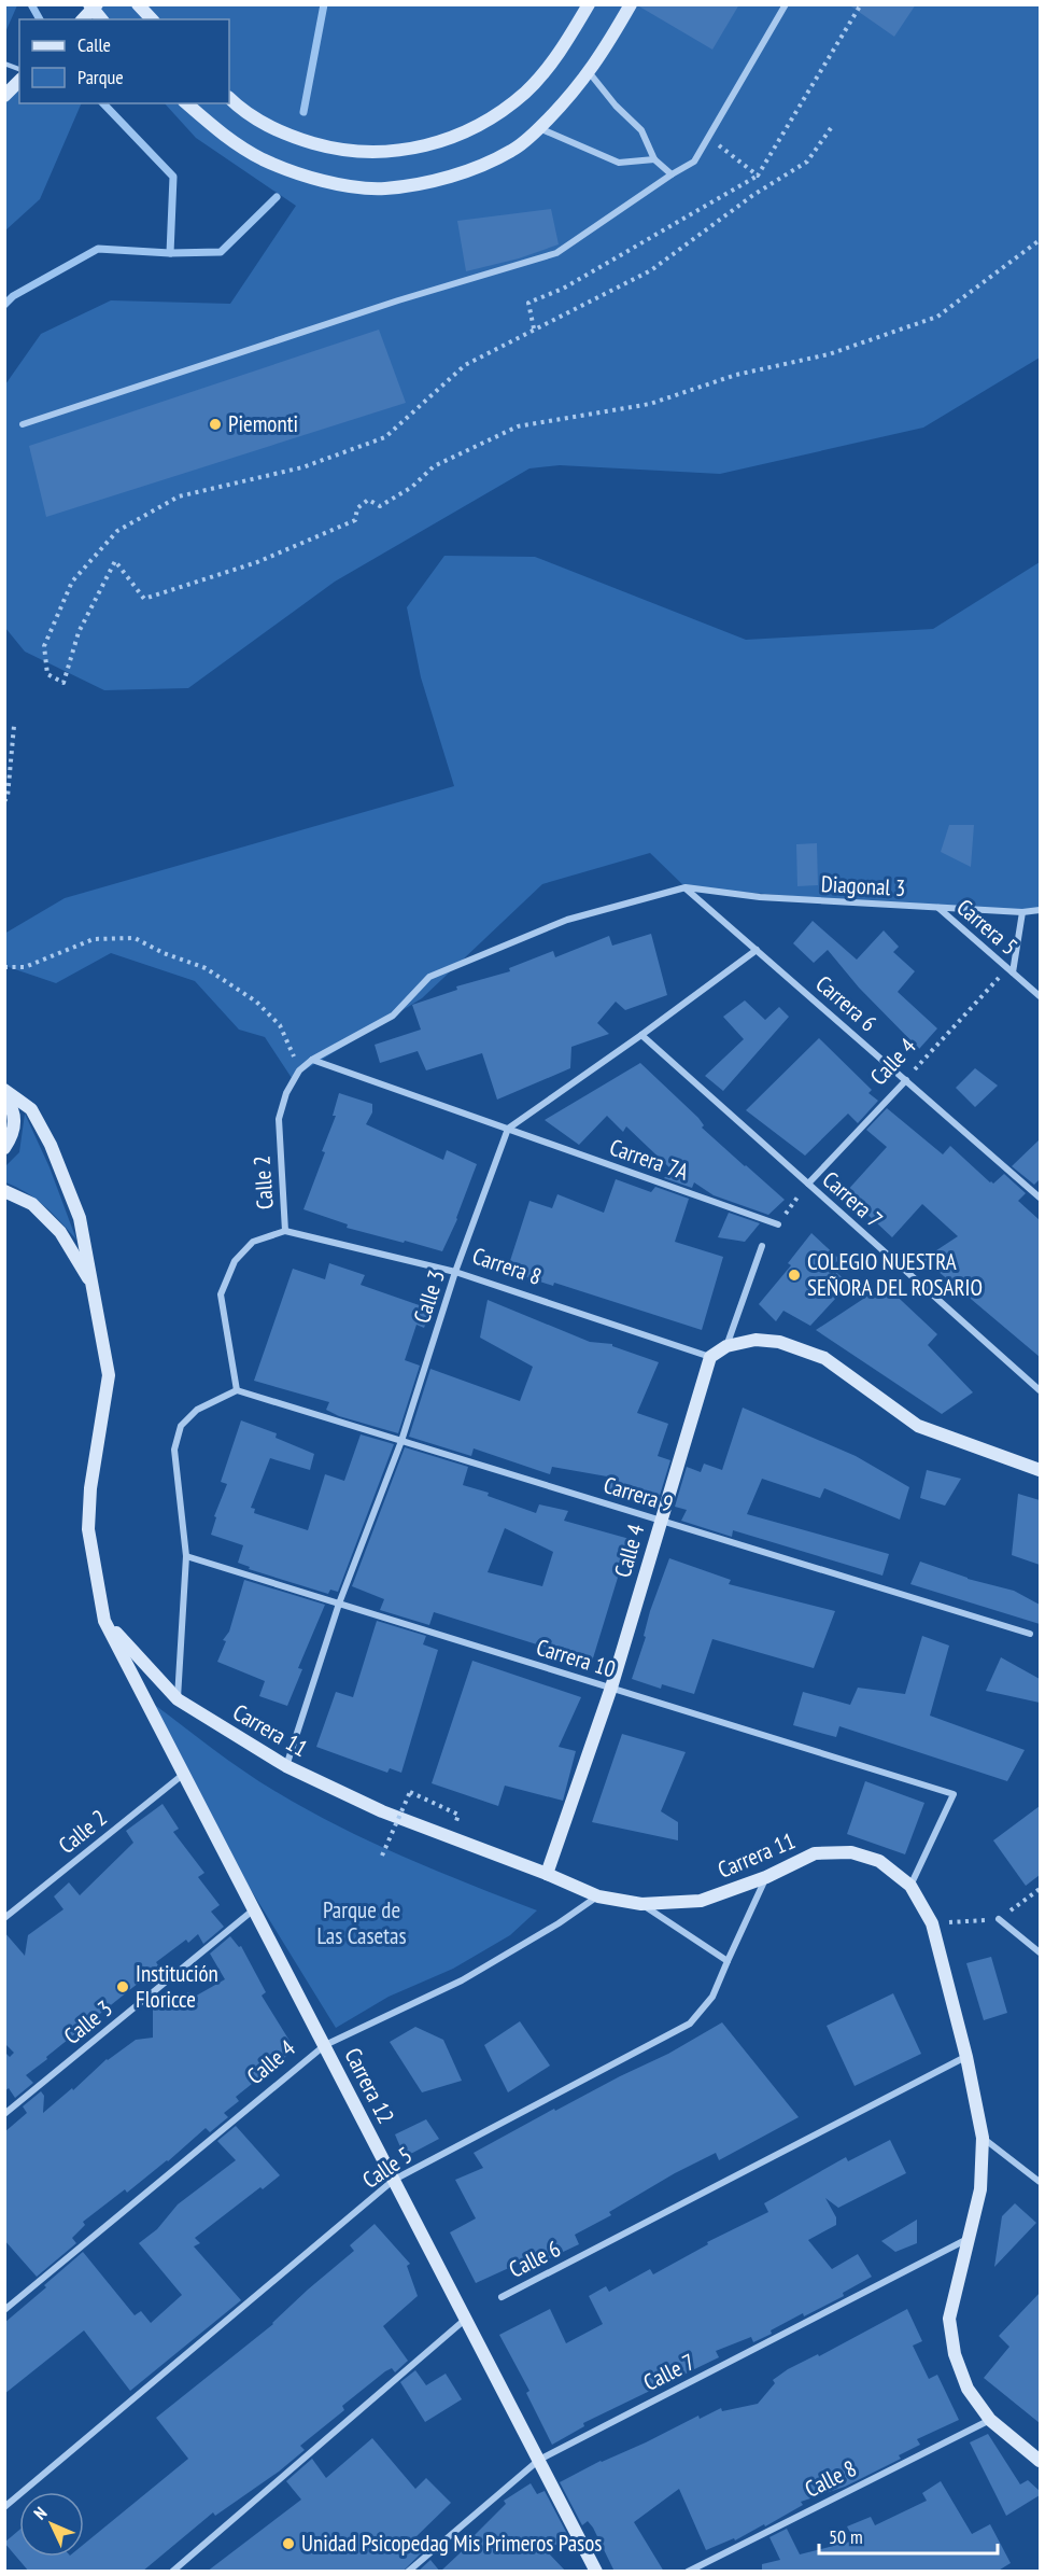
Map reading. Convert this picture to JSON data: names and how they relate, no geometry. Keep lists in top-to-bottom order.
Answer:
{
  "streets": {
    "street": [
      "Diagonal 3",
      "Carrera 5",
      "Carrera 6",
      "Calle 4",
      "Carrera 7A",
      "Calle 2",
      "Carrera 7",
      "Carrera 8",
      "Calle 3",
      "Carrera 9",
      "Carrera 10",
      "Carrera 11",
      "Carrera 12",
      "Calle 5",
      "Calle 6",
      "Calle 7",
      "Calle 8"
    ]
  },
  "crossings": [
    ["Diagonal 3", "Carrera 5"],
    ["Diagonal 3", "Carrera 6"],
    ["Diagonal 3", "Calle 2"],
    ["Carrera 5", "Calle 4"],
    ["Carrera 6", "Calle 4"],
    ["Carrera 6", "Calle 2"],
    ["Calle 4", "Carrera 7"],
    ["Calle 4", "Carrera 8"],
    ["Calle 4", "Carrera 9"],
    ["Calle 4", "Carrera 10"],
    ["Calle 4", "Carrera 11"],
    ["Calle 4", "Carrera 12"],
    ["Carrera 7A", "Calle 3"],
    ["Calle 2", "Carrera 8"],
    ["Calle 2", "Carrera 9"],
    ["Calle 2", "Carrera 12"],
    ["Carrera 8", "Calle 3"],
    ["Calle 3", "Carrera 9"],
    ["Calle 3", "Carrera 10"],
    ["Calle 3", "Carrera 11"],
    ["Calle 3", "Carrera 12"],
    ["Carrera 10", "Carrera 11"],
    ["Carrera 11", "Carrera 12"],
    ["Carrera 11", "Calle 5"],
    ["Carrera 11", "Calle 6"],
    ["Carrera 11", "Calle 7"],
    ["Carrera 11", "Calle 8"],
    ["Carrera 12", "Calle 5"],
    ["Carrera 12", "Calle 7"]
  ],
  "parks": ["Parque de Las Casetas"],
  "places": [
    "Piemonti",
    "COLEGIO NUESTRA SEÑORA DEL ROSARIO",
    "Institución Floricce",
    "Unidad Psicopedag Mis Primeros Pasos"
  ],
  "legend": ["Calle", "Parque"],
  "scale_bar": "50 m",
  "north": "top left"
}
